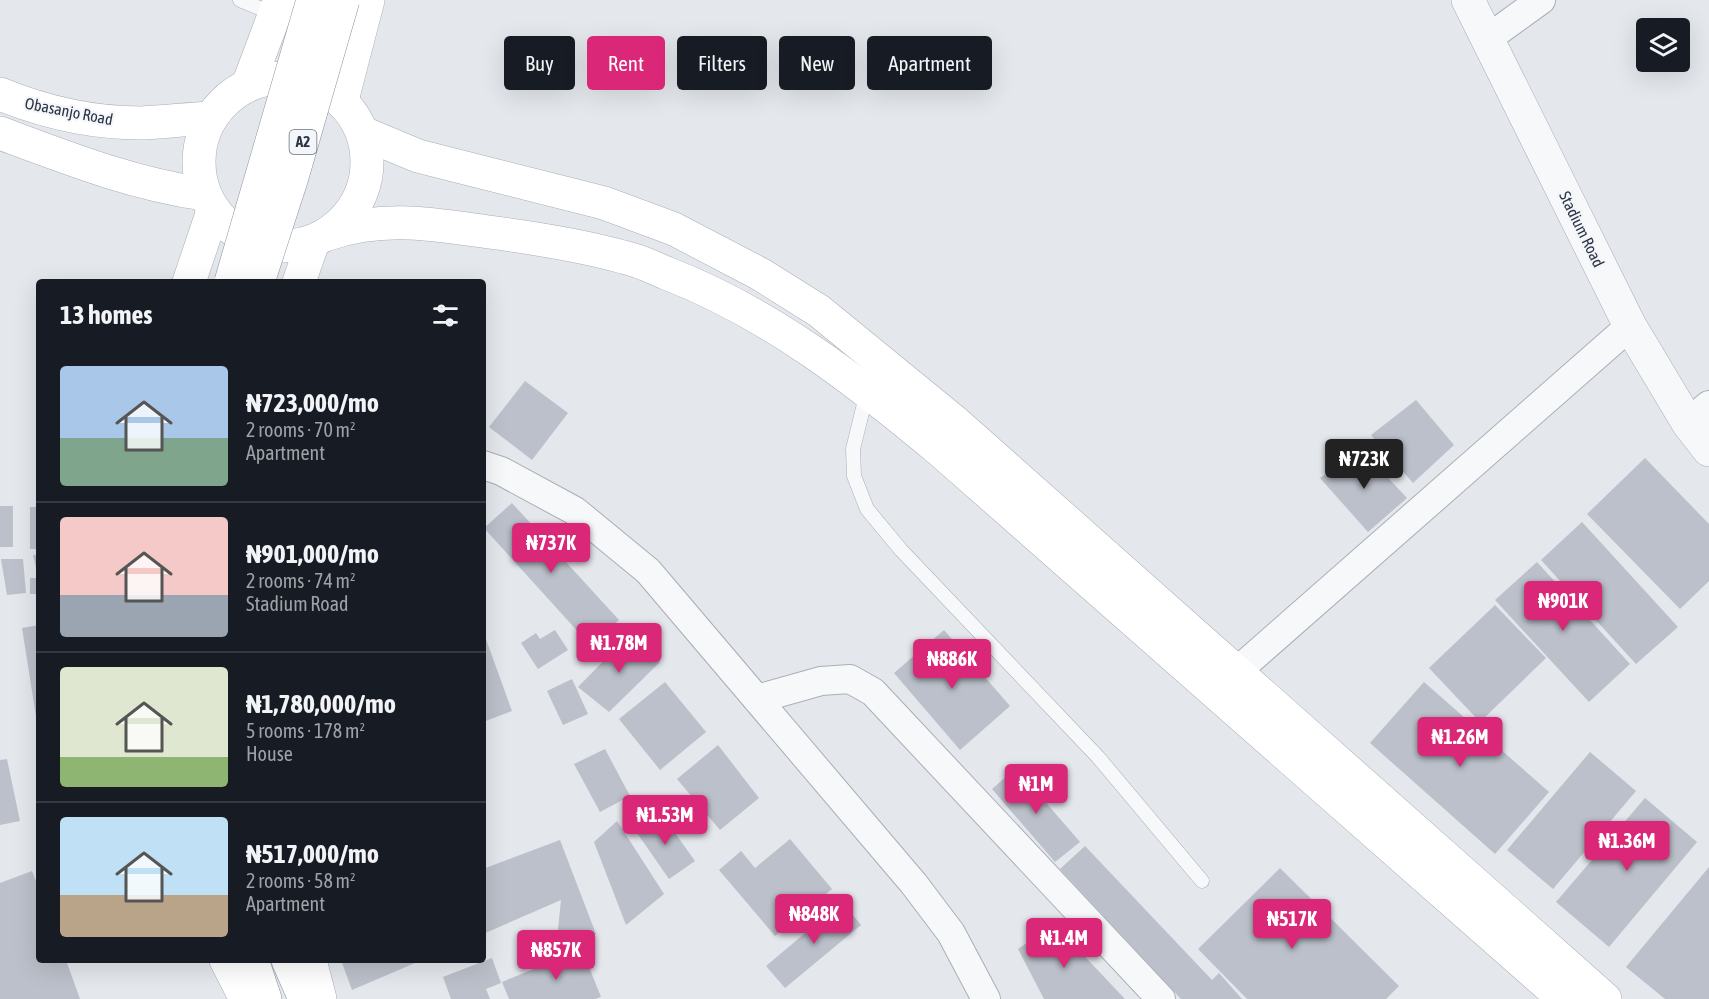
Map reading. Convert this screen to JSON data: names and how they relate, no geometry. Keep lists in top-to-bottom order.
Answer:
{
  "streets": {
    "main road": ["Obasanjo Road", "A2"],
    "street": ["Stadium Road"]
  },
  "page": {
    "chip": [
      "Buy",
      "Rent",
      "Filters",
      "New",
      "Apartment"
    ],
    "heading": "13 homes",
    "list": [
      {
        "name": "₦723,000/mo",
        "note": "2 rooms · 70 m² · Apartment"
      },
      {
        "name": "₦901,000/mo",
        "note": "2 rooms · 74 m² · Stadium Road"
      },
      {
        "name": "₦1,780,000/mo",
        "note": "5 rooms · 178 m² · House"
      },
      {
        "name": "₦517,000/mo",
        "note": "2 rooms · 58 m² · Apartment"
      }
    ],
    "price": [
      "₦723K",
      "₦737K",
      "₦901K",
      "₦1.78M",
      "₦886K",
      "₦1.26M",
      "₦1M",
      "₦1.53M",
      "₦1.36M",
      "₦848K",
      "₦517K",
      "₦1.4M",
      "₦857K"
    ]
  }
}
